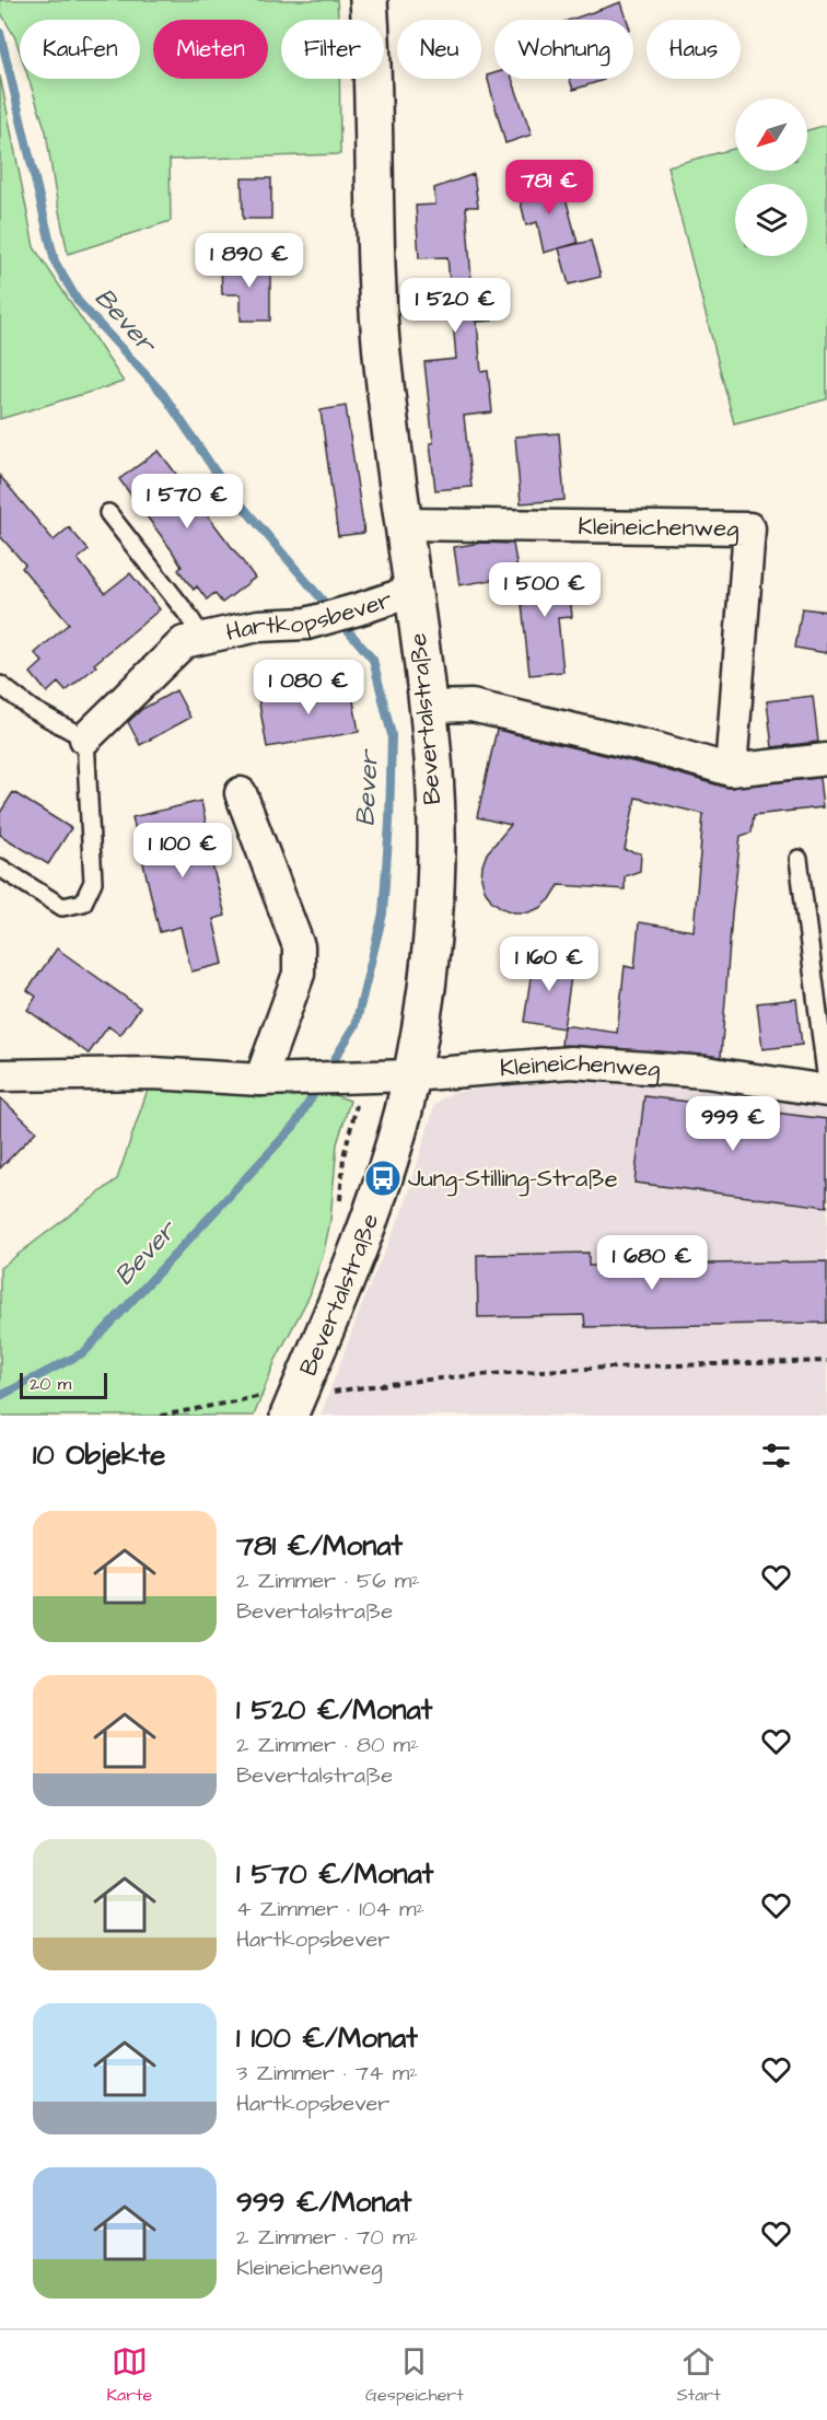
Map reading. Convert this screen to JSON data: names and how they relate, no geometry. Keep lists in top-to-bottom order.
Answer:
{
  "streets": {
    "street": ["Kleineichenweg", "Hartkopsbever", "Bevertalstraße"]
  },
  "crossings": [
    ["Kleineichenweg", "Bevertalstraße"],
    ["Hartkopsbever", "Bevertalstraße"]
  ],
  "water": ["Bever"],
  "places": {
    "bus stop": ["Jung-Stilling-Straße"]
  },
  "scale_bar": "20 m",
  "north": "bottom left",
  "page": {
    "chip": [
      "Kaufen",
      "Mieten",
      "Filter",
      "Neu",
      "Wohnung",
      "Haus"
    ],
    "price": [
      "781 €",
      "1 890 €",
      "1 520 €",
      "1 570 €",
      "1 500 €",
      "1 080 €",
      "1 100 €",
      "1 160 €",
      "999 €",
      "1 680 €"
    ],
    "scale": "20 m",
    "heading": "10 Objekte",
    "list": [
      {
        "name": "781 €/Monat",
        "note": "2 Zimmer · 56 m² · Bevertalstraße"
      },
      {
        "name": "1 520 €/Monat",
        "note": "2 Zimmer · 80 m² · Bevertalstraße"
      },
      {
        "name": "1 570 €/Monat",
        "note": "4 Zimmer · 104 m² · Hartkopsbever"
      },
      {
        "name": "1 100 €/Monat",
        "note": "3 Zimmer · 74 m² · Hartkopsbever"
      },
      {
        "name": "999 €/Monat",
        "note": "2 Zimmer · 70 m² · Kleineichenweg"
      }
    ],
    "tabs": ["Karte", "Gespeichert", "Start"]
  }
}
